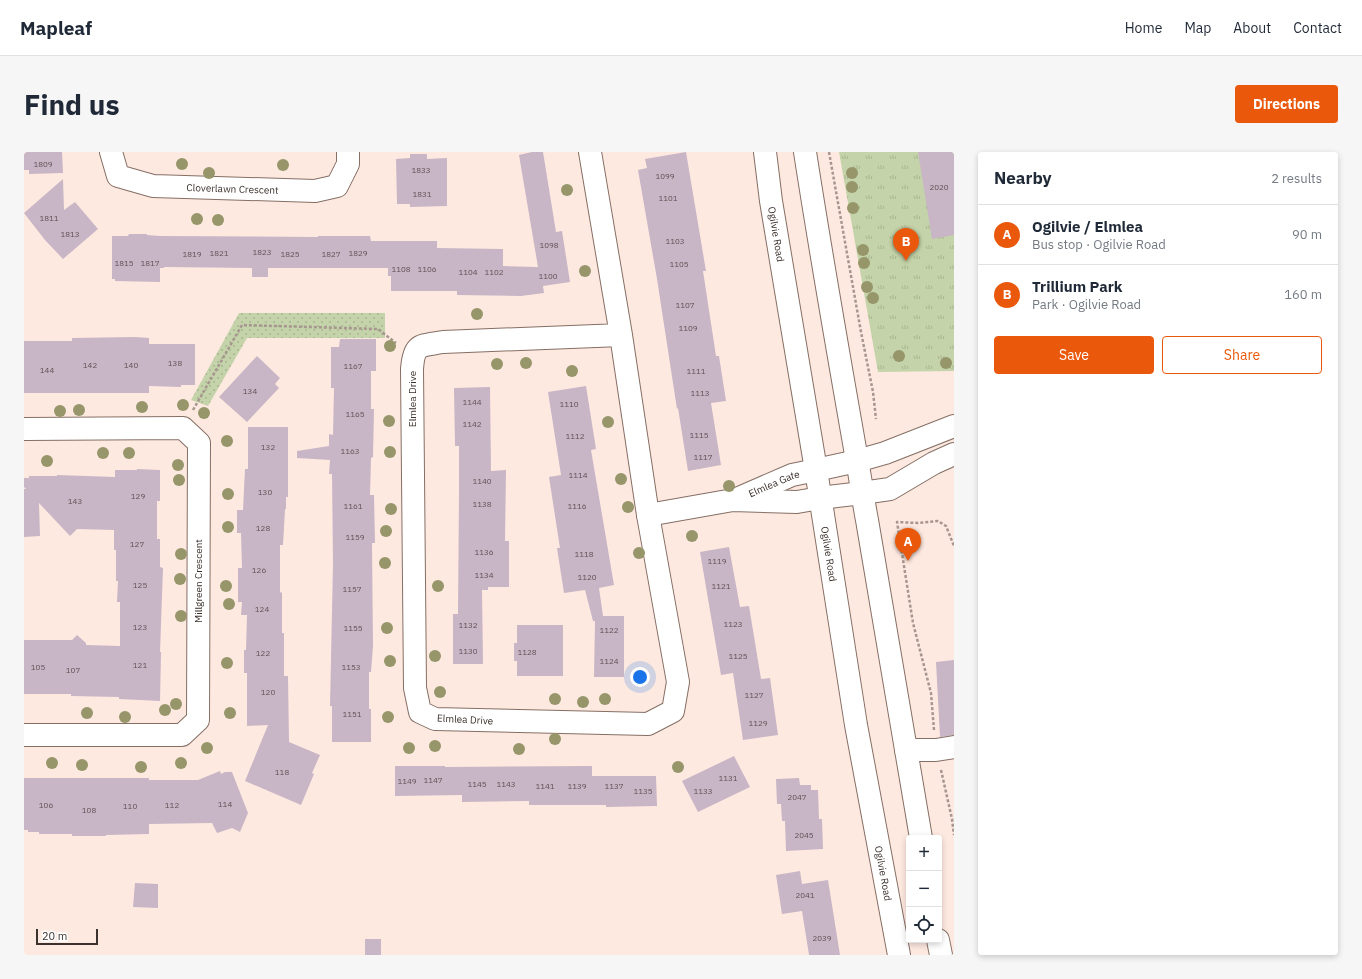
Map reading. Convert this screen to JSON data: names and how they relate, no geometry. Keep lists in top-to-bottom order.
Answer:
{
  "streets": {
    "street": [
      "Cloverlawn Crescent",
      "Ogilvie Road",
      "Elmlea Drive",
      "Elmlea Gate",
      "Millgreen Crescent"
    ]
  },
  "crossings": [
    ["Ogilvie Road", "Elmlea Gate"],
    ["Elmlea Drive", "Elmlea Gate"]
  ],
  "house_numbers": [
    "1809",
    "1833",
    "1099",
    "2020",
    "1831",
    "1101",
    "1811",
    "1813",
    "1103",
    "1098",
    "1823",
    "1821",
    "1829",
    "1819",
    "1825",
    "1827",
    "1815",
    "1817",
    "1105",
    "1108",
    "1106",
    "1104",
    "1102",
    "1100",
    "1107",
    "1109",
    "138",
    "142",
    "140",
    "1167",
    "144",
    "1111",
    "134",
    "1113",
    "1144",
    "1110",
    "1165",
    "1142",
    "1115",
    "1112",
    "132",
    "1163",
    "1117",
    "1114",
    "1140",
    "130",
    "129",
    "143",
    "1138",
    "1161",
    "1116",
    "128",
    "1159",
    "127",
    "1136",
    "1118",
    "1119",
    "126",
    "1134",
    "1120",
    "125",
    "1121",
    "1157",
    "124",
    "1123",
    "1132",
    "123",
    "1155",
    "1122",
    "1130",
    "1128",
    "122",
    "1125",
    "1124",
    "121",
    "105",
    "1153",
    "107",
    "120",
    "1127",
    "1151",
    "1129",
    "118",
    "1131",
    "1147",
    "1149",
    "1145",
    "1143",
    "1141",
    "1139",
    "1137",
    "1135",
    "1133",
    "2047",
    "114",
    "106",
    "112",
    "110",
    "108",
    "2045",
    "2041",
    "2039"
  ],
  "scale_bar": "20 m",
  "page": {
    "header": "Mapleaf",
    "nav": [
      "Home",
      "Map",
      "About",
      "Contact"
    ],
    "buttons": [
      "Directions",
      ["Save", "Share"]
    ],
    "title": "Find us",
    "heading": ["Nearby", "2 results"],
    "list": [
      {
        "mark": "A",
        "name": "Ogilvie / Elmlea",
        "note": "Bus stop · Ogilvie Road",
        "value": "90 m"
      },
      {
        "mark": "B",
        "name": "Trillium Park",
        "note": "Park · Ogilvie Road",
        "value": "160 m"
      }
    ],
    "pins": ["B", "A"],
    "map_buttons": ["+", "−"],
    "scale": "20 m"
  }
}
